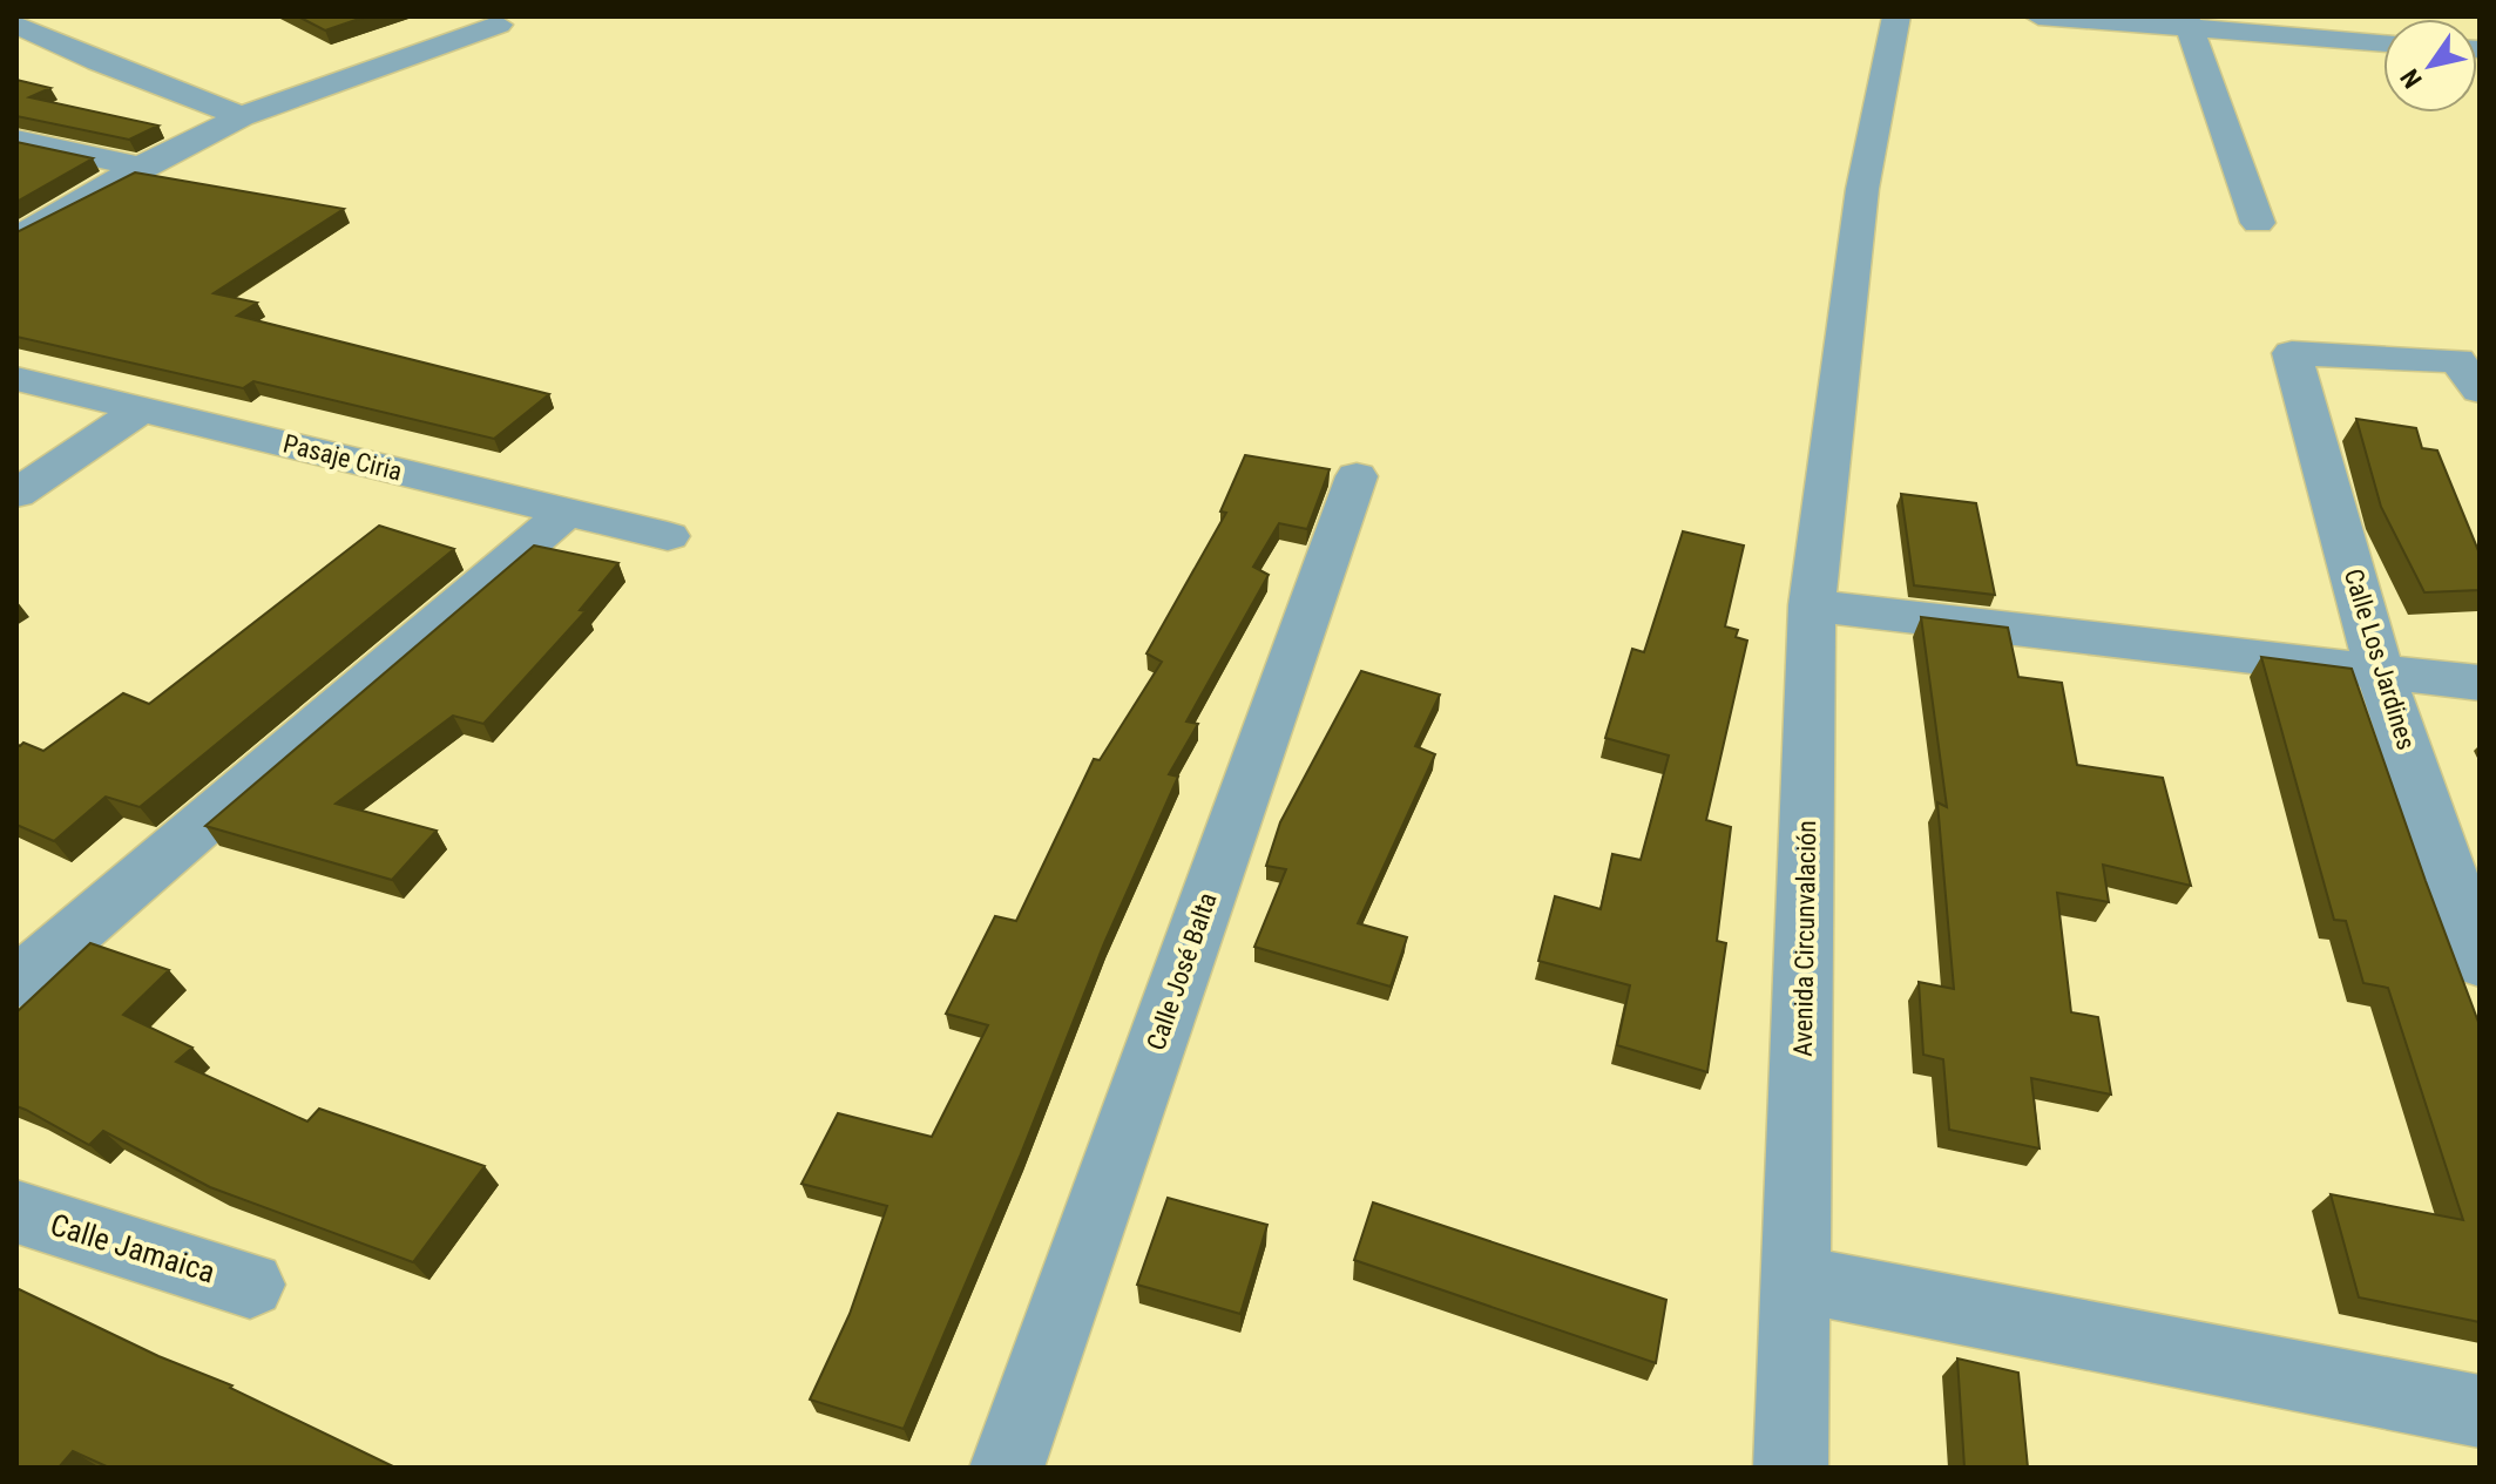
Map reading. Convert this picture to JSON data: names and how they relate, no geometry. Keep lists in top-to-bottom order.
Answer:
{
  "streets": {
    "street": [
      "Pasaje Ciria",
      "Calle Los Jardines",
      "Avenida Circunvalación",
      "Calle José Balta",
      "Calle Jamaica"
    ]
  },
  "north": "bottom left"
}
